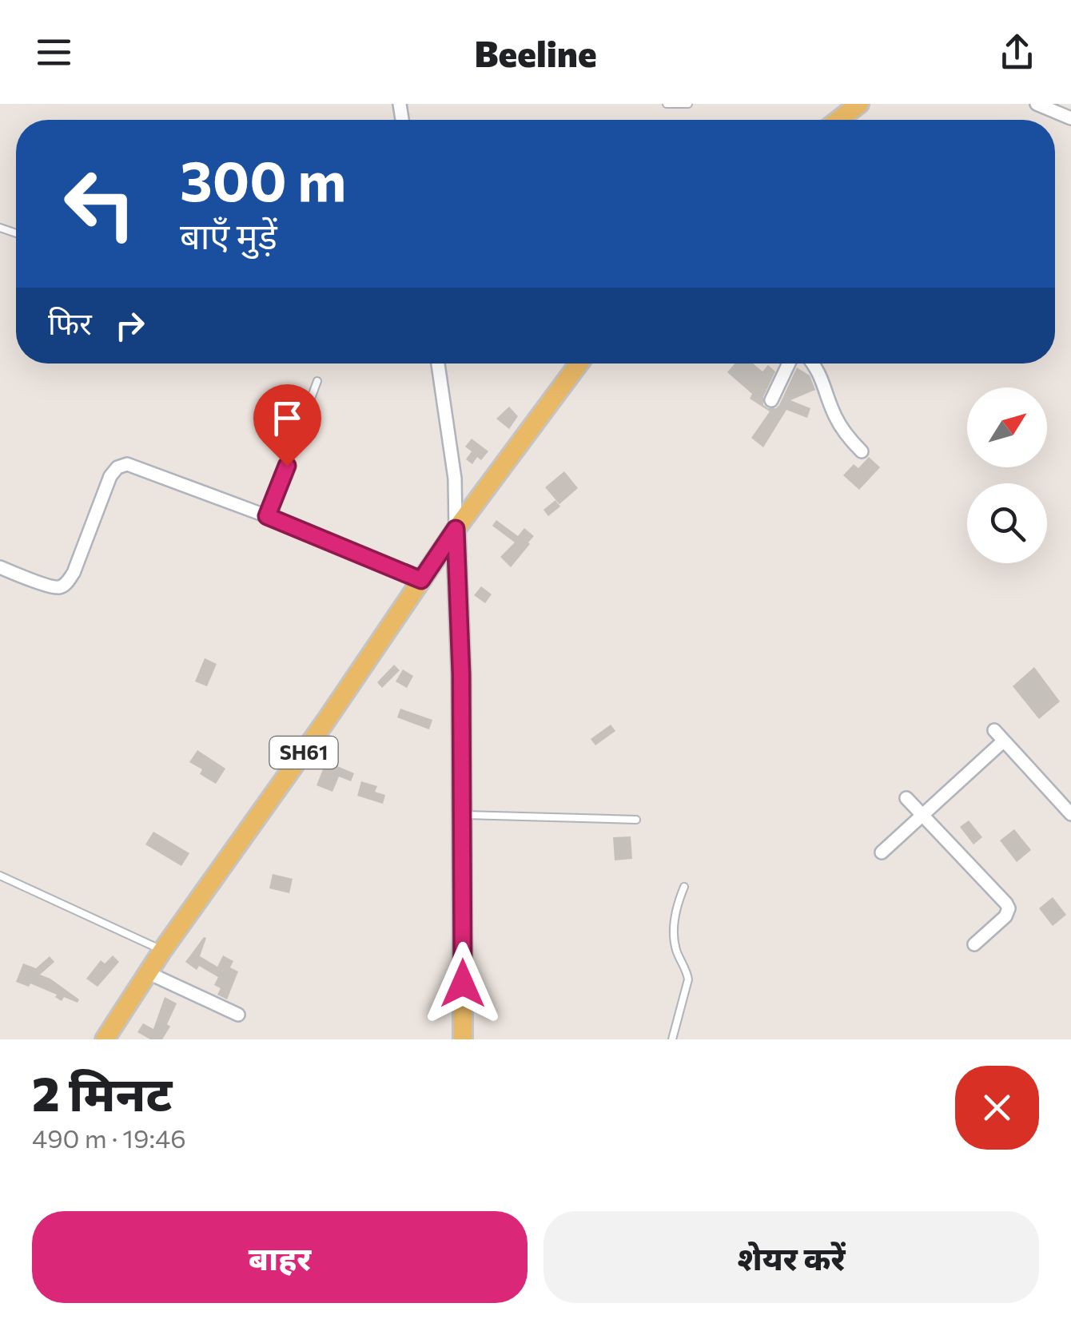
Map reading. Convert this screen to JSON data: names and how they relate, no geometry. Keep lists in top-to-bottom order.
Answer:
{
  "streets": {
    "main road": ["SH61"]
  },
  "north": "top right",
  "page": {
    "header": "Beeline",
    "turn": ["300 m", "बाएँ मुड़ें"],
    "then": "फिर",
    "heading": ["2 मिनट", "490 m · 19:46"],
    "buttons": ["बाहर", "शेयर करें"]
  }
}
